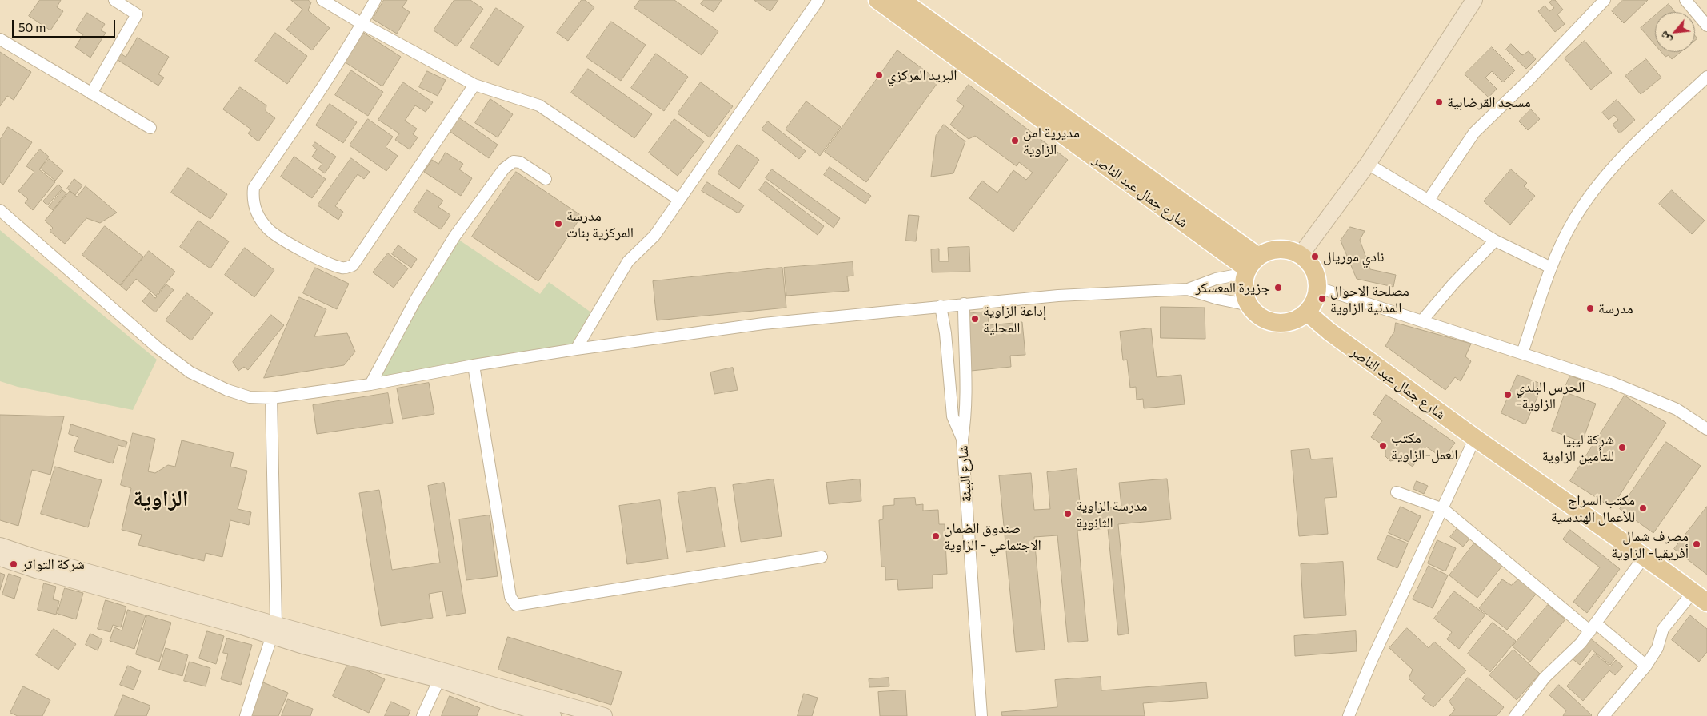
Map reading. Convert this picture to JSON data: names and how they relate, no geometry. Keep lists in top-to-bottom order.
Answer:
{
  "streets": {
    "main road": ["شارع جمال عبد الناصر"],
    "street": ["شارع البيئة"]
  },
  "districts": ["الزاوية"],
  "places": [
    "البريد المركزي",
    "مسجد القرضابية",
    "مديرية امن الزاوية",
    "مدرسة المركزية بنات",
    "نادي موريال",
    "جزيرة المعسكر",
    "مصلحة الاحوال المدنية الزاوية",
    "مدرسة",
    "إداعة الزاوية المحلية",
    "الحرس البلدي -الزاوية",
    "مكتب العمل-الزاوية",
    "شركة ليبيا للتأمين الزاوية",
    "مكتب السراج للأعمال الهندسية",
    "مدرسة الزاوية الثانوية",
    "صندوق الضمان الاجتماعي - الزاوية",
    "مصرف شمال أفريقيا- الزاوية",
    "شركة التواتر"
  ],
  "scale_bar": "50 m",
  "north": "bottom left"
}
